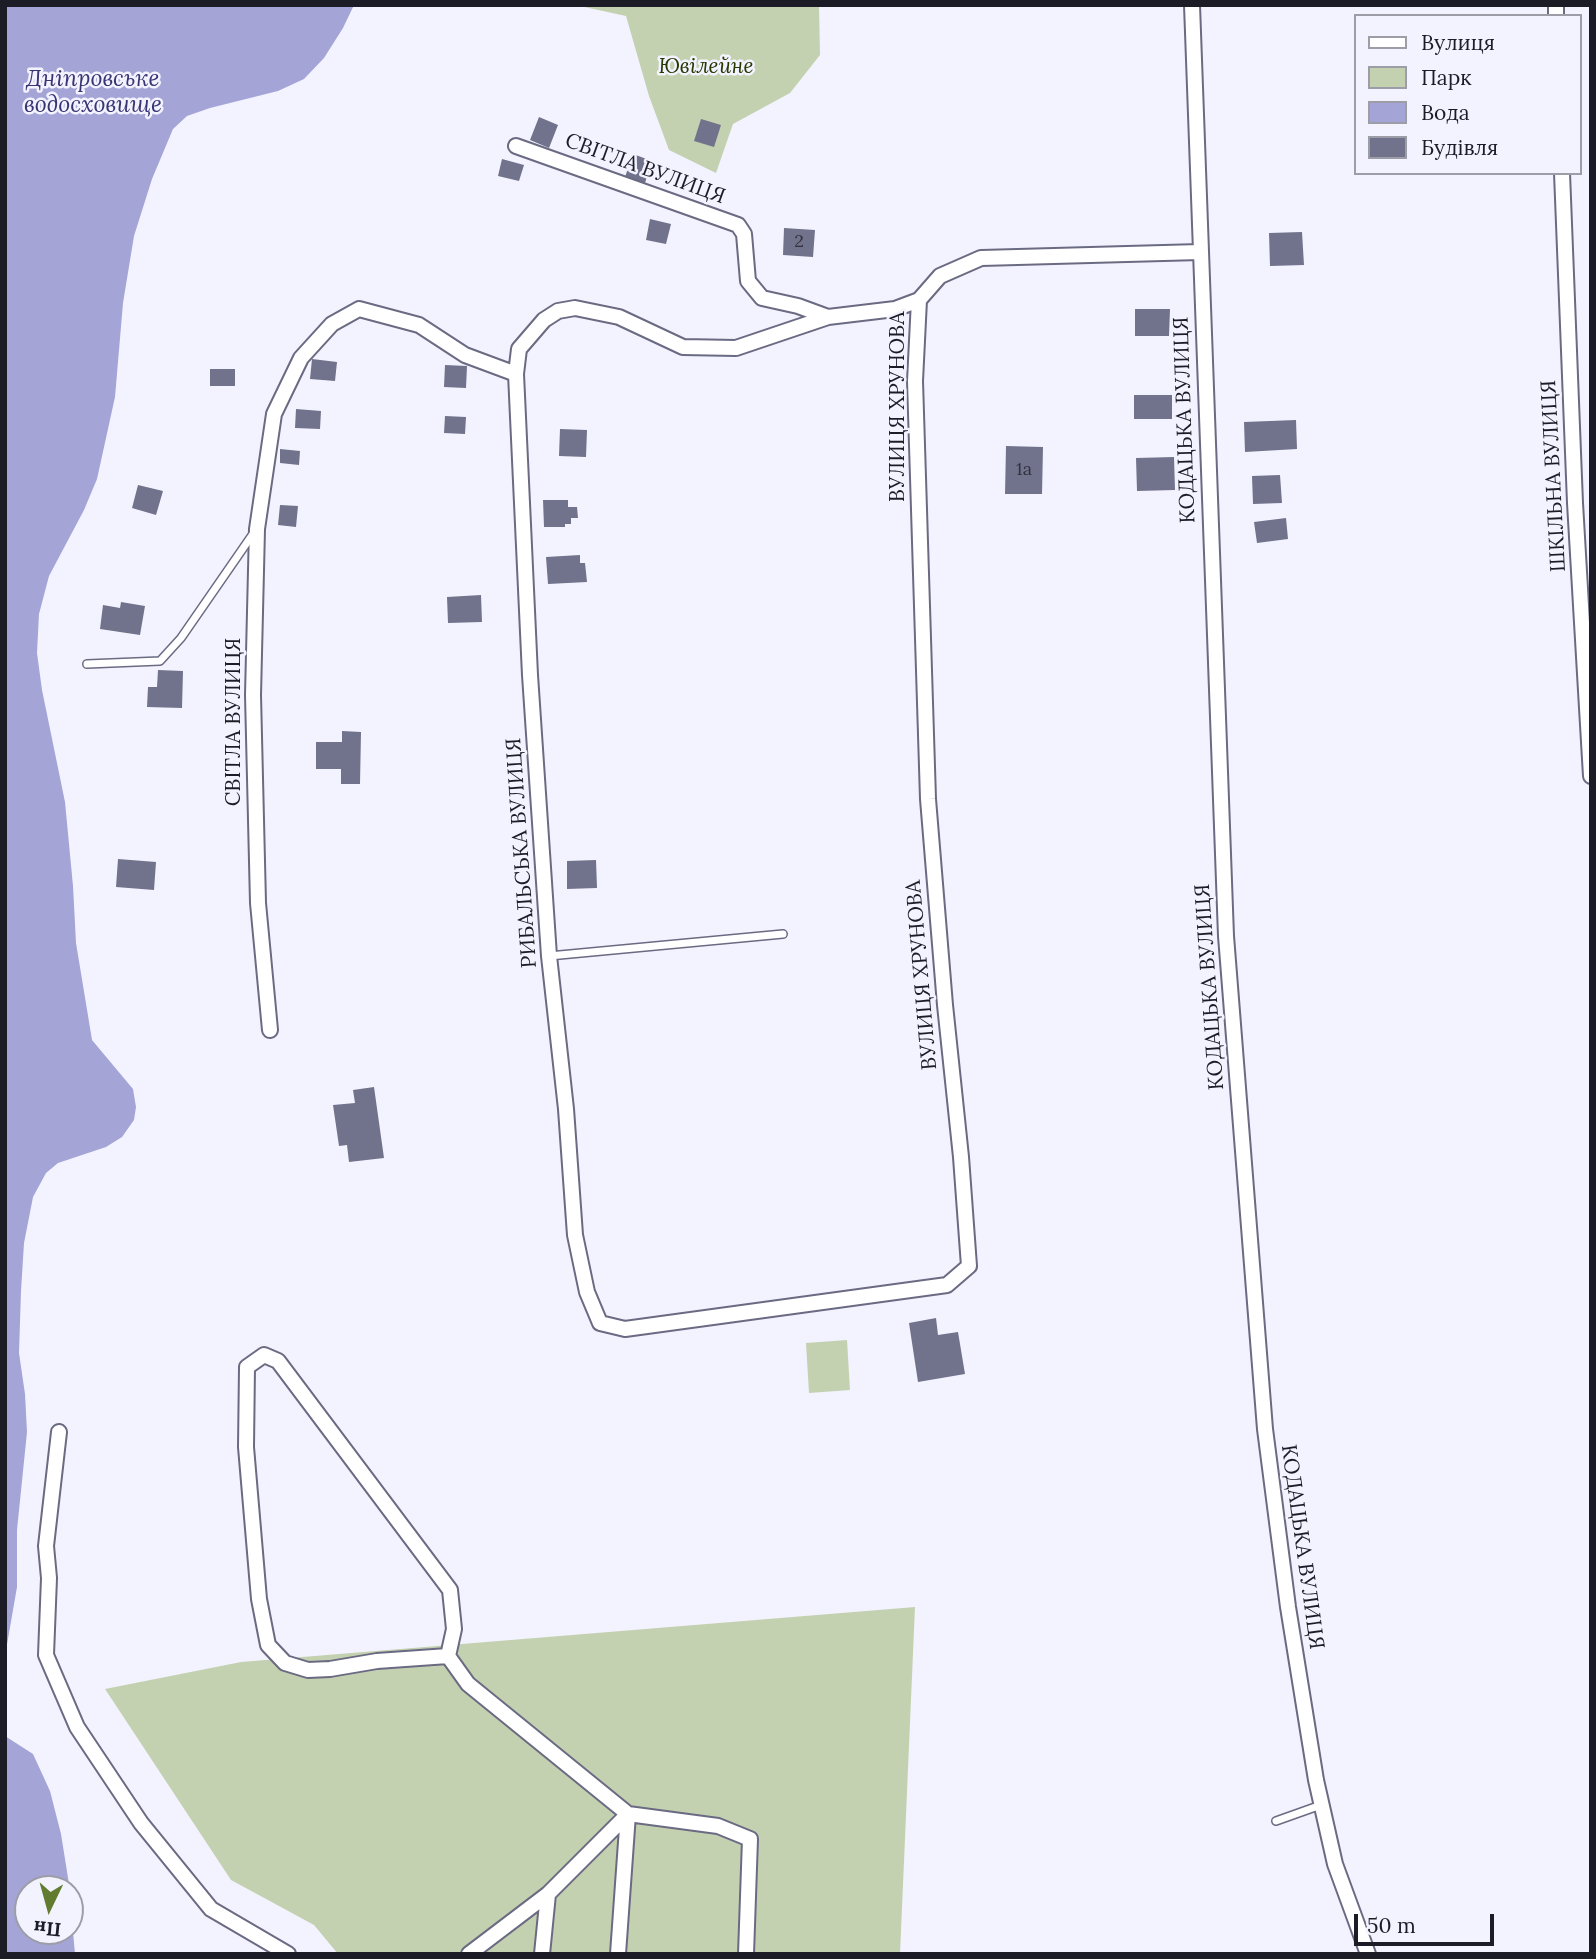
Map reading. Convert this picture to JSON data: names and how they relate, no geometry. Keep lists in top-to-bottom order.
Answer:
{
  "streets": {
    "street": [
      "СВІТЛА ВУЛИЦЯ",
      "ВУЛИЦЯ ХРУНОВА",
      "КОДАЦЬКА ВУЛИЦЯ",
      "ШКІЛЬНА ВУЛИЦЯ",
      "РИБАЛЬСЬКА ВУЛИЦЯ"
    ]
  },
  "crossings": [
    ["СВІТЛА ВУЛИЦЯ", "РИБАЛЬСЬКА ВУЛИЦЯ"],
    ["ВУЛИЦЯ ХРУНОВА", "РИБАЛЬСЬКА ВУЛИЦЯ"]
  ],
  "water": ["Дніпровське водосховище"],
  "parks": ["Ювілейне"],
  "house_numbers": ["2", "1а"],
  "legend": [
    "Вулиця",
    "Парк",
    "Вода",
    "Будівля"
  ],
  "scale_bar": "50 m",
  "north": "bottom"
}
